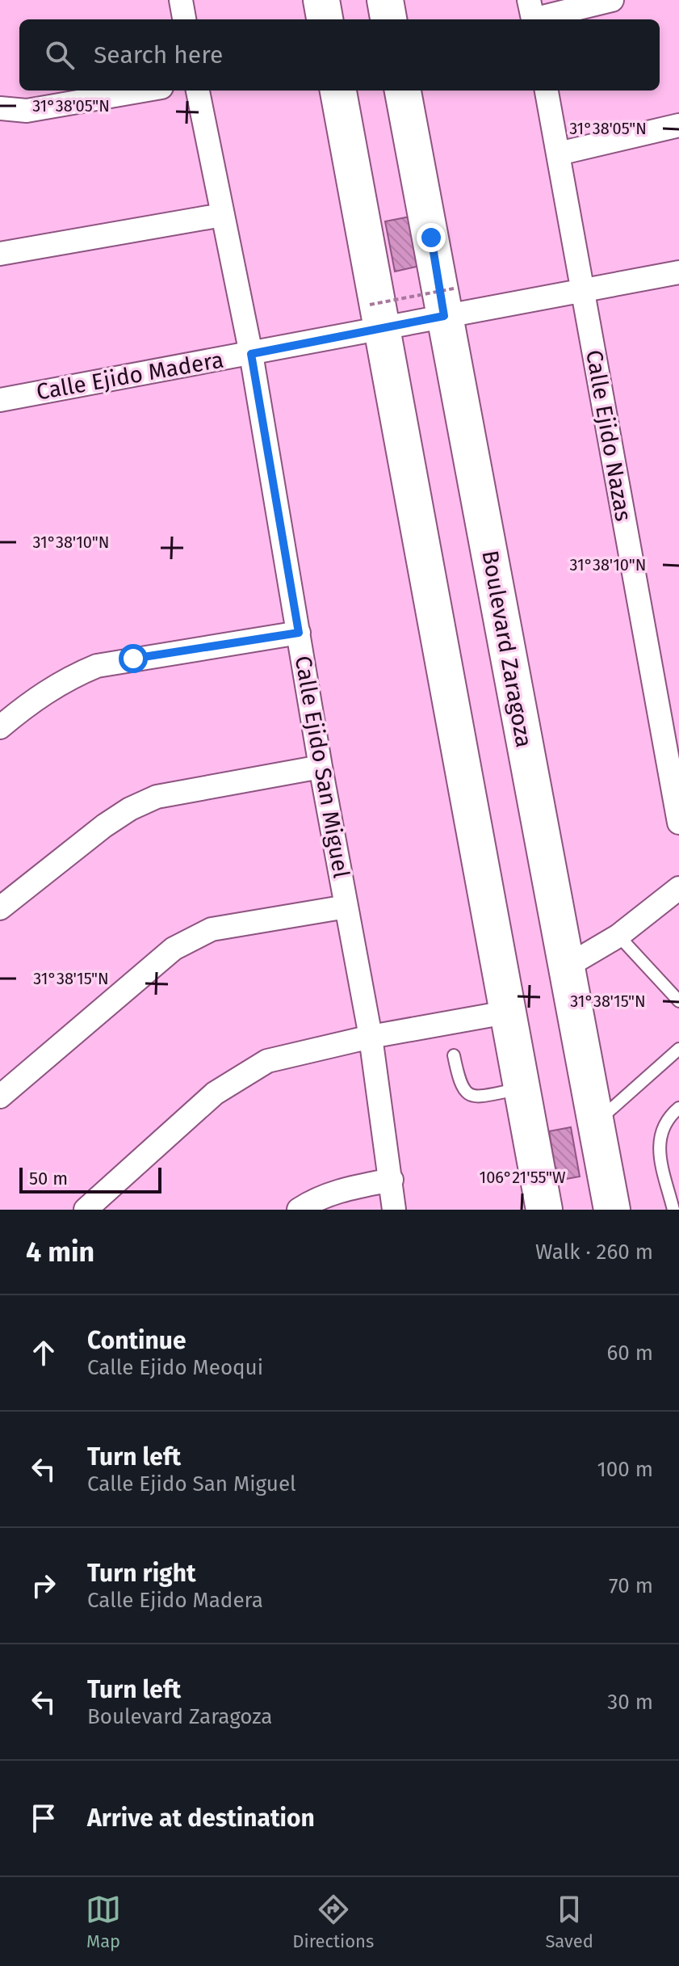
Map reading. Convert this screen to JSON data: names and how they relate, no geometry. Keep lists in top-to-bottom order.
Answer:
{
  "streets": {
    "main road": ["Boulevard Zaragoza"],
    "street": ["Calle Ejido Madera", "Calle Ejido Nazas", "Calle Ejido San Miguel"]
  },
  "crossings": [
    ["Calle Ejido Madera", "Calle Ejido Nazas"],
    ["Calle Ejido Madera", "Boulevard Zaragoza"],
    ["Calle Ejido Madera", "Calle Ejido San Miguel"]
  ],
  "scale_bar": "50 m",
  "page": {
    "search": "Search here",
    "scale": "50 m",
    "heading": ["4 min", "Walk · 260 m"],
    "list": [
      ["Continue", "Calle Ejido Meoqui", "60 m"],
      ["Turn left", "Calle Ejido San Miguel", "100 m"],
      ["Turn right", "Calle Ejido Madera", "70 m"],
      ["Turn left", "Boulevard Zaragoza", "30 m"],
      "Arrive at destination"
    ],
    "nav": ["Map", "Directions", "Saved"]
  },
  "coordinates": [
    "31°38'05\"N",
    "31°38'10\"N",
    "31°38'15\"N",
    "106°21'55\"W"
  ]
}
